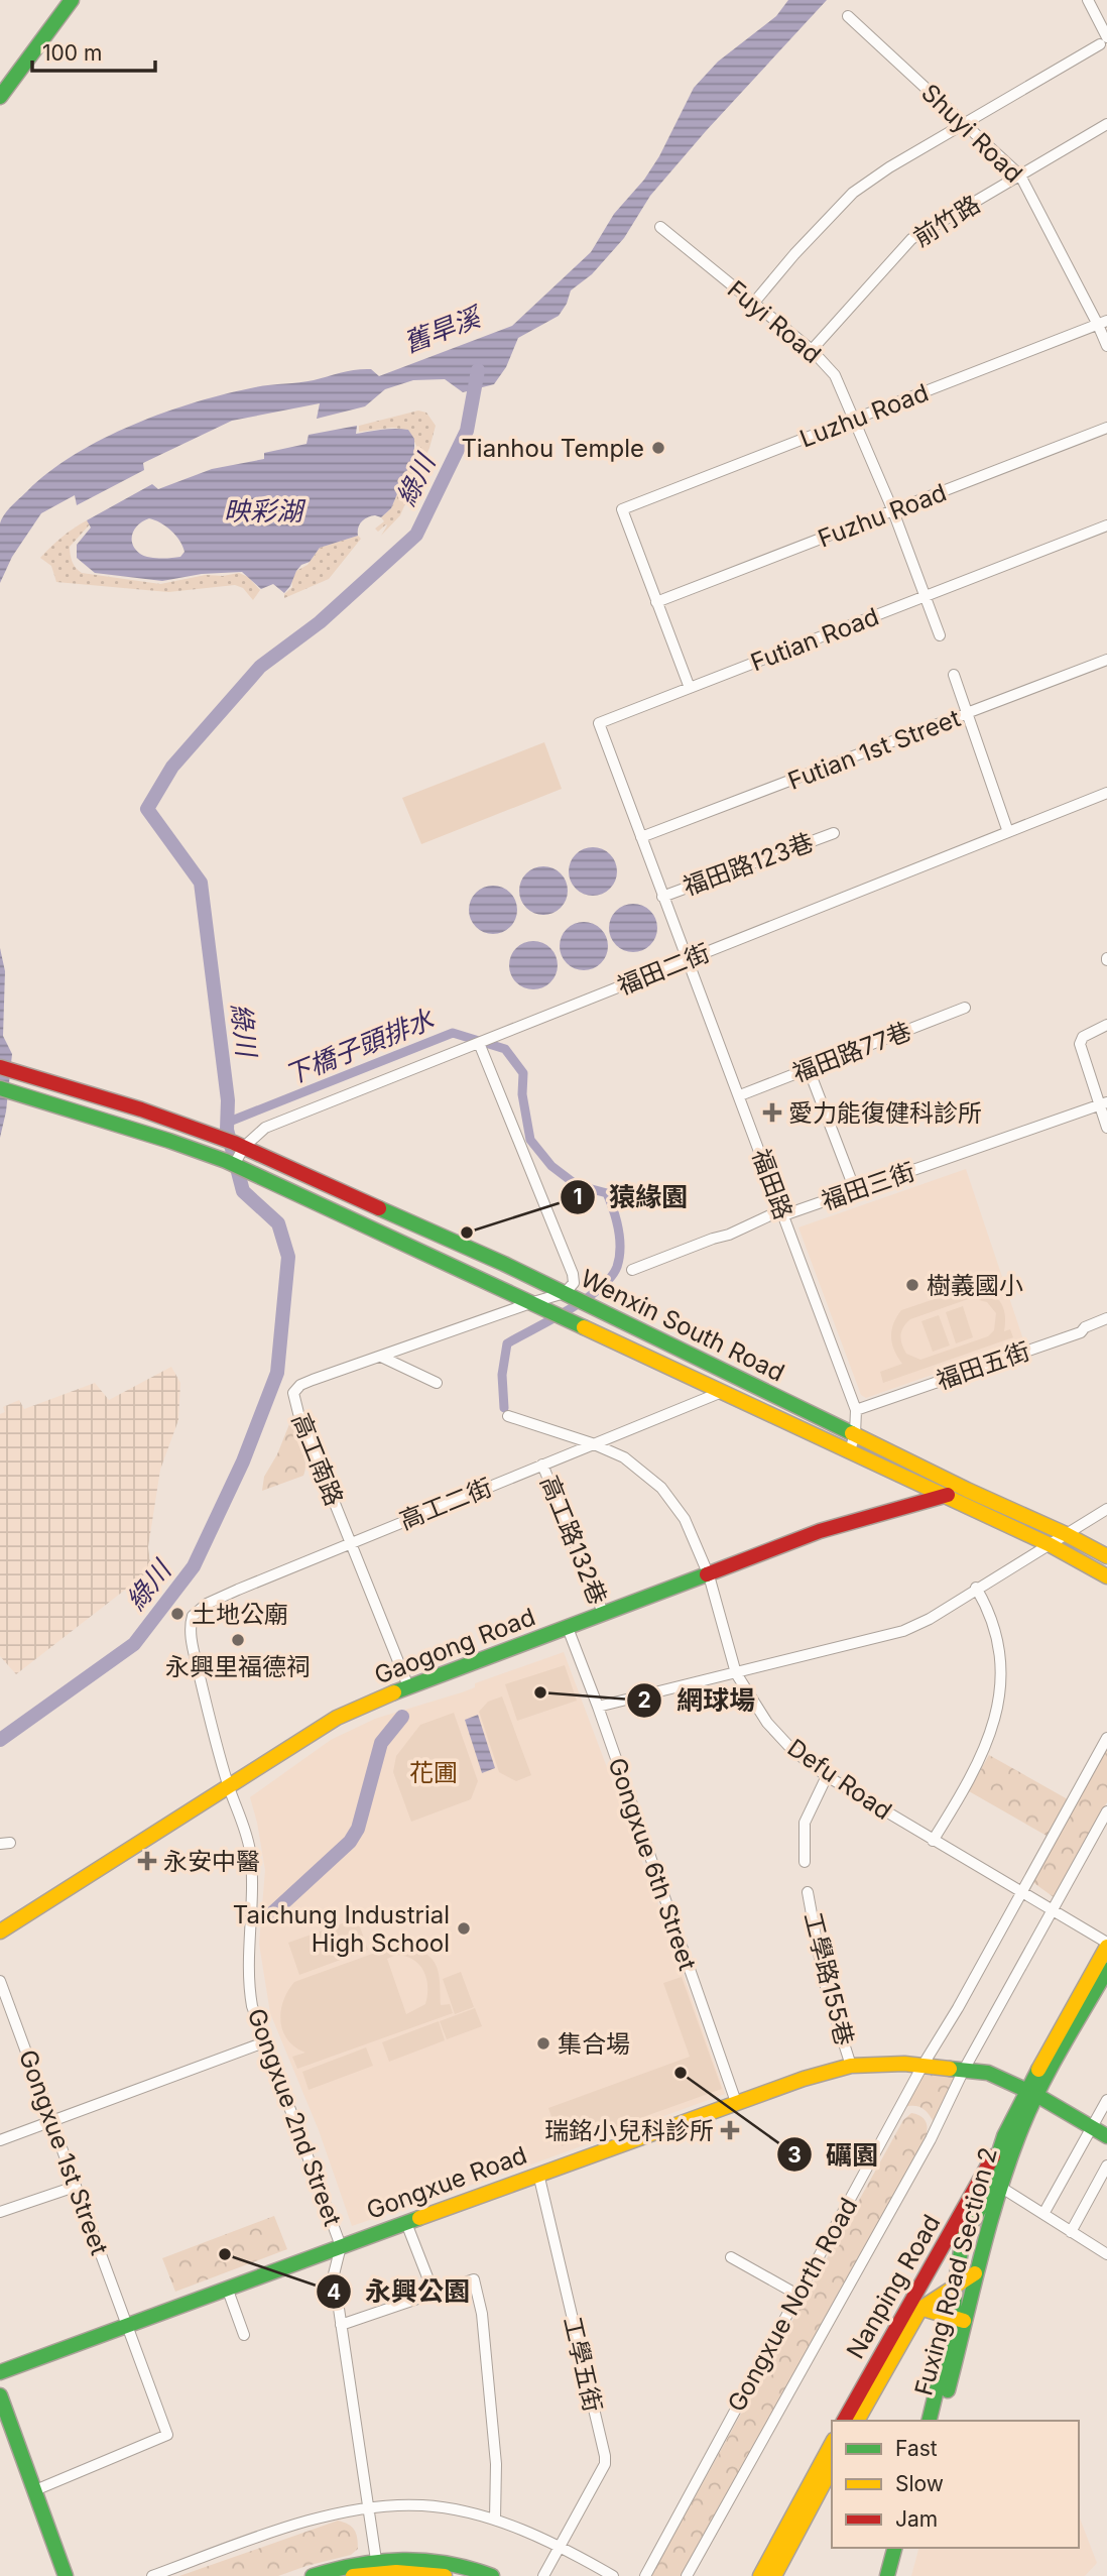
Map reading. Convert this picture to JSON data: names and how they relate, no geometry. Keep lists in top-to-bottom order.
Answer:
{
  "streets": {
    "main road": [
      "Wenxin South Road",
      "Gaogong Road",
      "Gongxue Road",
      "Fuxing Road Section 2",
      "Nanping Road"
    ],
    "street": [
      "Shuyi Road",
      "前竹路",
      "Fuyi Road",
      "Luzhu Road",
      "Fuzhu Road",
      "Futian Road",
      "Futian 1st Street",
      "福田路123巷",
      "福田二街",
      "福田路77巷",
      "福田路",
      "福田三街",
      "福田五街",
      "高工南路",
      "高工二街",
      "高工路132巷",
      "Defu Road",
      "Gongxue 6th Street",
      "工學路155巷",
      "Gongxue 2nd Street",
      "Gongxue 1st Street",
      "Gongxue North Road",
      "工學五街"
    ]
  },
  "crossings": [
    ["Shuyi Road", "前竹路"],
    ["Shuyi Road", "Luzhu Road"],
    ["前竹路", "Fuyi Road"],
    ["Fuyi Road", "Luzhu Road"],
    ["Fuyi Road", "Fuzhu Road"],
    ["Fuyi Road", "Futian Road"],
    ["Luzhu Road", "Fuzhu Road"],
    ["Futian Road", "福田路"],
    ["Futian 1st Street", "福田路"],
    ["福田路123巷", "福田路"],
    ["福田二街", "福田路"],
    ["福田二街", "Wenxin South Road"],
    ["福田路77巷", "福田路"],
    ["福田路", "福田三街"],
    ["福田路", "Wenxin South Road"],
    ["福田路", "福田五街"],
    ["Wenxin South Road", "高工南路"],
    ["Wenxin South Road", "高工二街"],
    ["Wenxin South Road", "Gaogong Road"],
    ["高工南路", "高工二街"],
    ["高工南路", "Gaogong Road"],
    ["高工二街", "高工路132巷"],
    ["高工二街", "Defu Road"],
    ["高工二街", "Gongxue 2nd Street"],
    ["高工路132巷", "Gaogong Road"],
    ["Gaogong Road", "Defu Road"],
    ["Gaogong Road", "Gongxue 6th Street"],
    ["Gaogong Road", "Gongxue 2nd Street"],
    ["Defu Road", "Gongxue North Road"],
    ["Gongxue 6th Street", "Gongxue Road"],
    ["工學路155巷", "Gongxue Road"],
    ["Gongxue 2nd Street", "Gongxue Road"],
    ["Gongxue 1st Street", "Gongxue Road"],
    ["Gongxue Road", "Fuxing Road Section 2"],
    ["Gongxue Road", "Gongxue North Road"],
    ["Gongxue Road", "工學五街"],
    ["Fuxing Road Section 2", "Nanping Road"]
  ],
  "water": [
    "舊旱溪",
    "綠川",
    "映彩湖",
    "下橋子頭排水"
  ],
  "parks": ["花圃"],
  "places": {
    "other": [
      "Tianhou Temple",
      "猿緣園",
      "樹義國小",
      "土地公廟",
      "永興里福德祠",
      "網球場",
      "Taichung Industrial High School",
      "集合場",
      "礪園",
      "永興公園"
    ],
    "health": ["愛力能復健科診所", "永安中醫", "瑞銘小兒科診所"]
  },
  "legend": ["Fast", "Slow", "Jam"],
  "scale_bar": "100 m"
}
